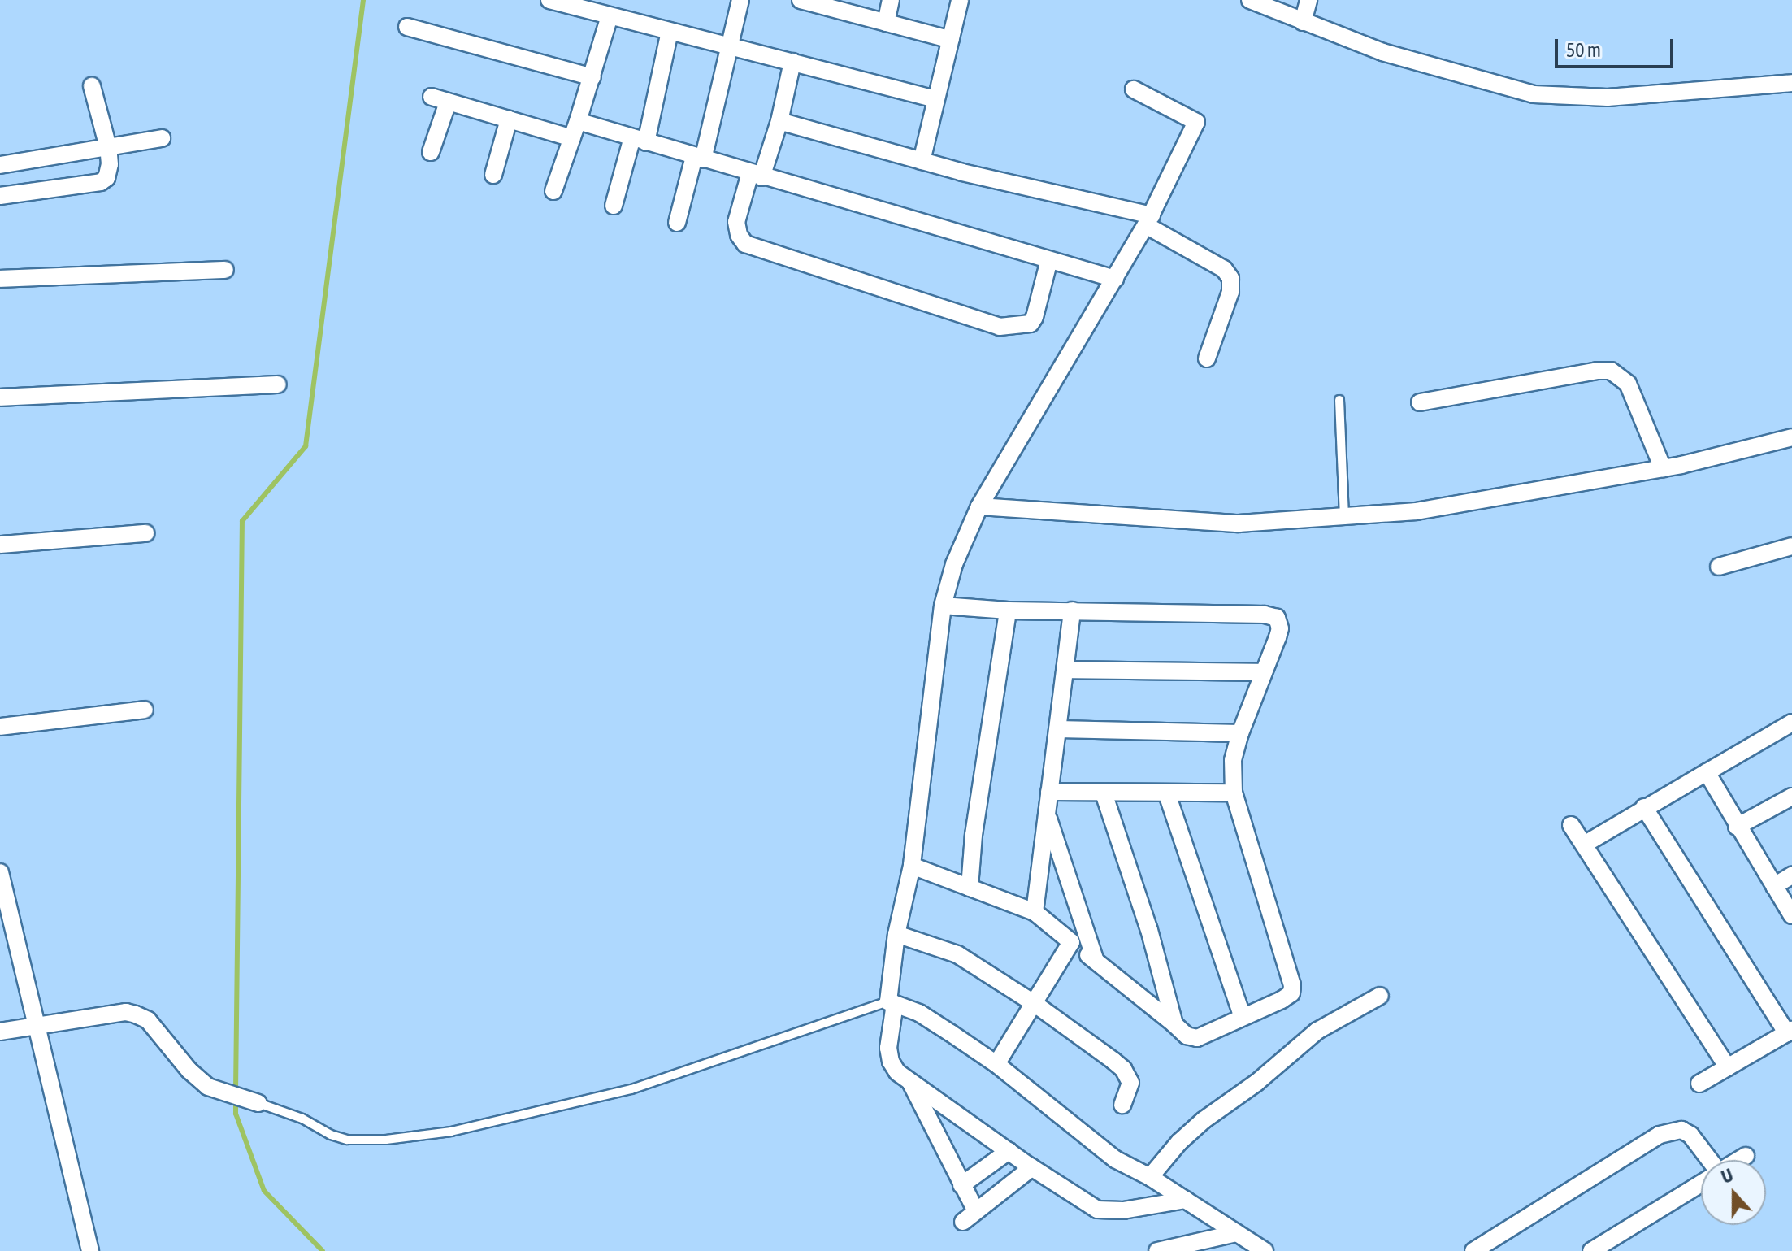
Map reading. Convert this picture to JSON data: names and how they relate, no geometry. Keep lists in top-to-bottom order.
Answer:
{
  "scale_bar": "50 m",
  "north": "top"
}
